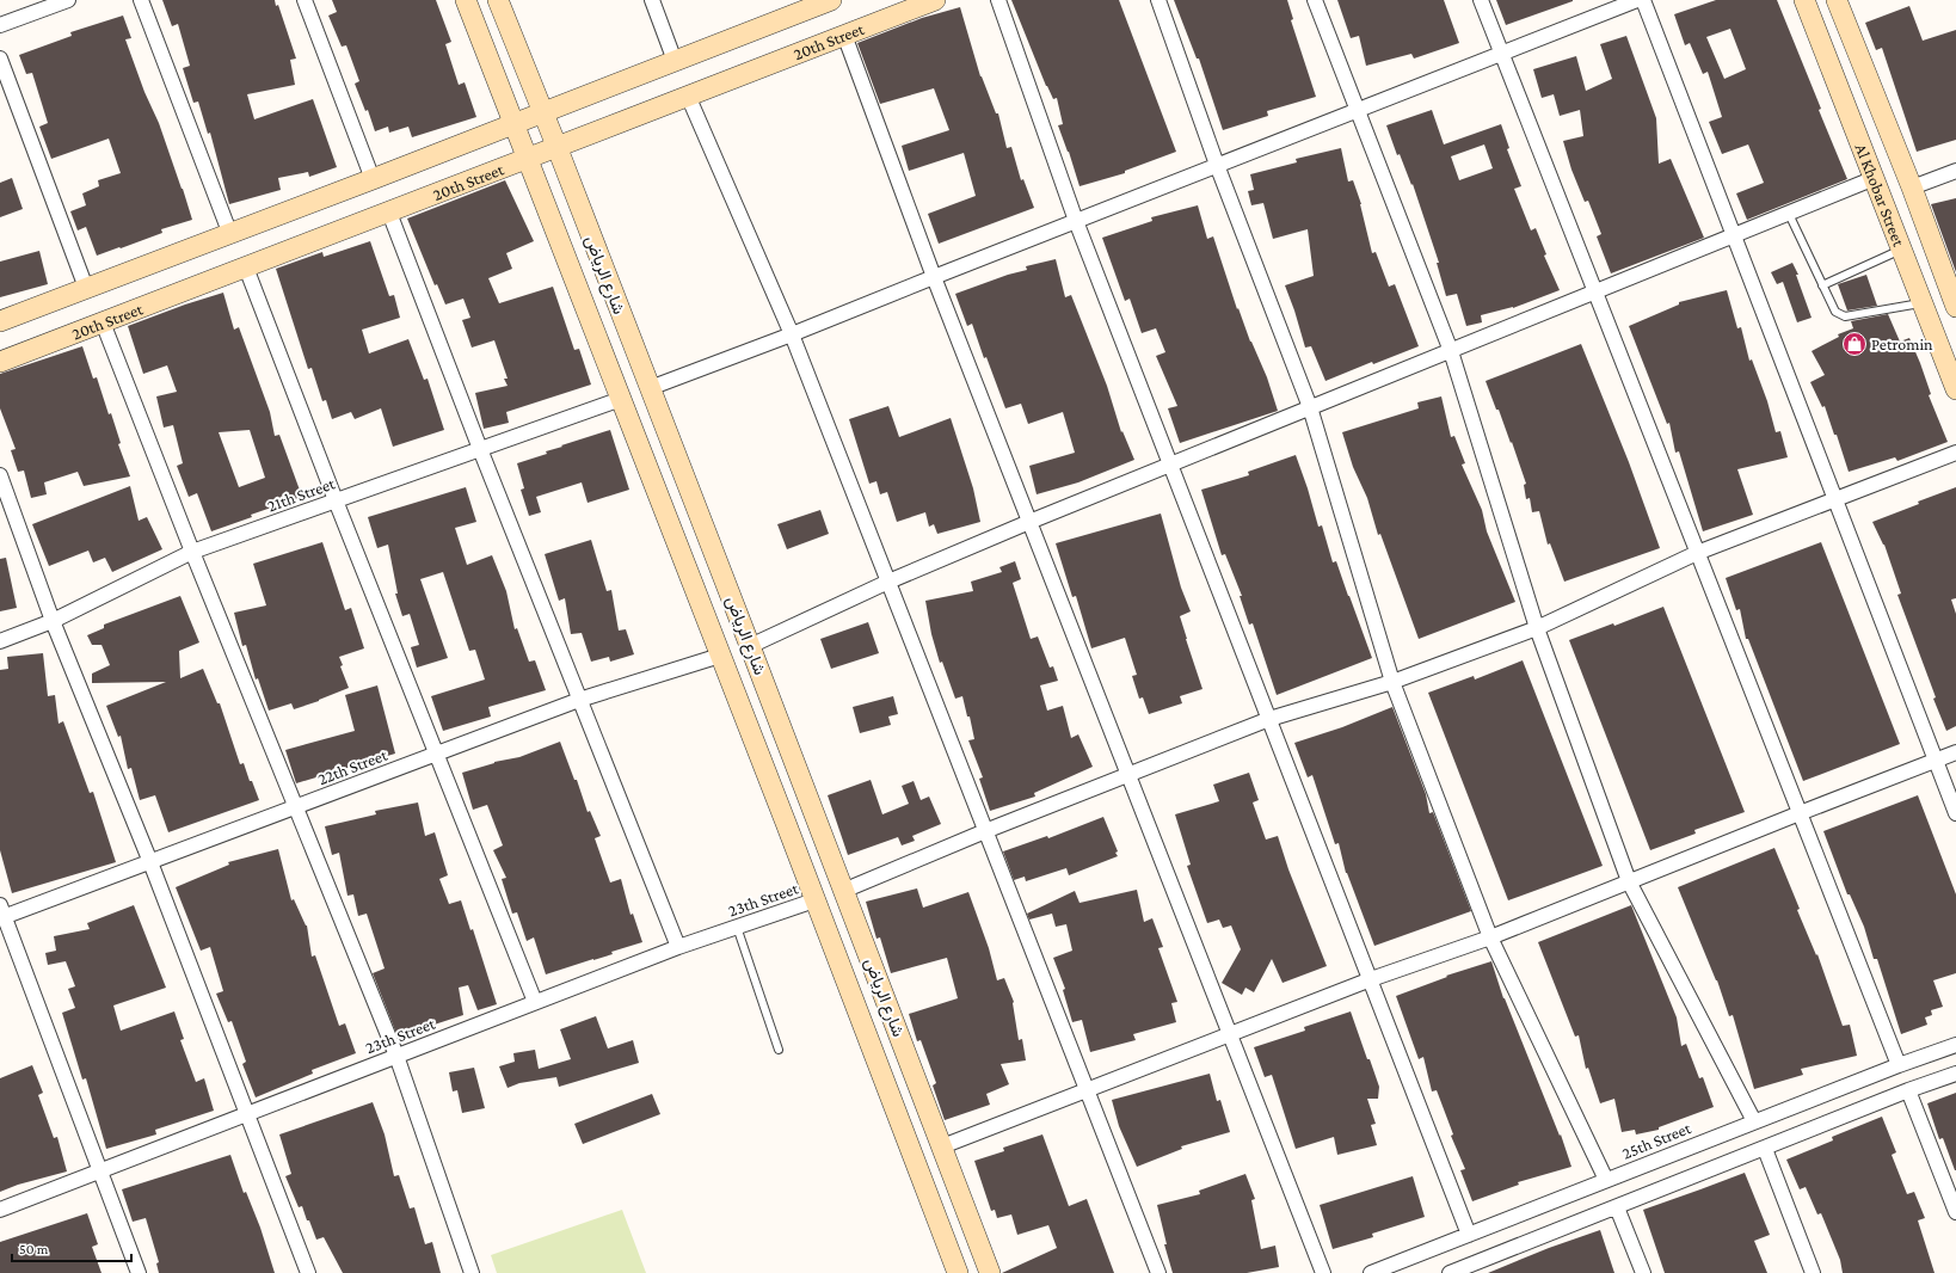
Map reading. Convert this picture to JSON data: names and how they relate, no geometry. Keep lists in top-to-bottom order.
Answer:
{
  "streets": {
    "main road": ["20th Street", "Al Khobar Street", "شارع الرياض"],
    "street": [
      "21th Street",
      "22th Street",
      "23th Street",
      "25th Street"
    ]
  },
  "crossings": [
    ["20th Street", "شارع الرياض"],
    ["شارع الرياض", "21th Street"],
    ["شارع الرياض", "22th Street"],
    ["شارع الرياض", "23th Street"]
  ],
  "places": {
    "shop": ["Petromin"]
  },
  "scale_bar": "50 m"
}
